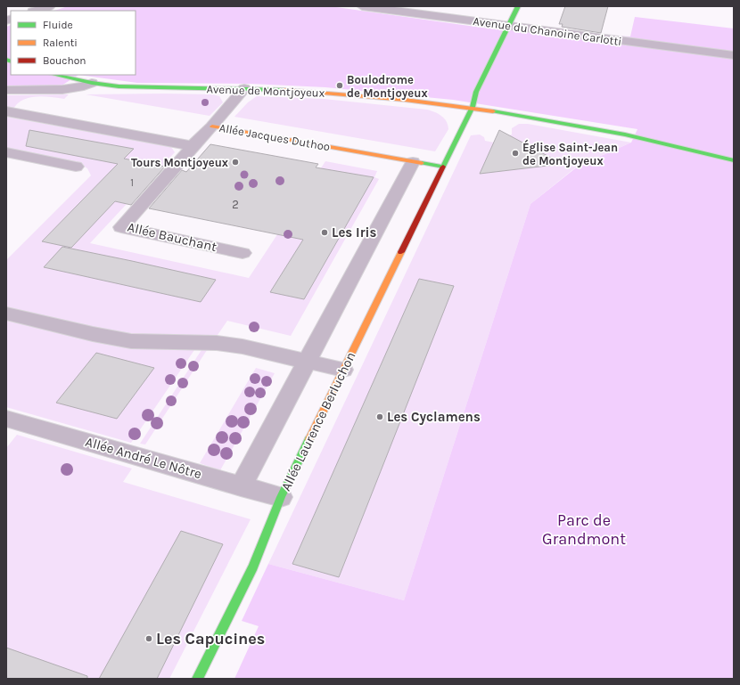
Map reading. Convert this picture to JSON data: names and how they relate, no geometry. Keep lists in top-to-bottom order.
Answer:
{
  "streets": {
    "street": [
      "Avenue du Chanoine Carlotti",
      "Avenue de Montjoyeux",
      "Allée Jacques Duthoo",
      "Allée Bauchant",
      "Allée Laurence Berluchon",
      "Allée André Le Nôtre"
    ]
  },
  "crossings": [
    ["Allée Jacques Duthoo", "Allée Bauchant"],
    ["Allée Jacques Duthoo", "Allée Laurence Berluchon"],
    ["Allée Laurence Berluchon", "Allée André Le Nôtre"]
  ],
  "parks": ["Parc de Grandmont"],
  "places": [
    "Boulodrome de Montjoyeux",
    "Église Saint-Jean de Montjoyeux",
    "Tours Montjoyeux",
    "Les Iris",
    "Les Cyclamens",
    "Les Capucines"
  ],
  "house_numbers": ["1", "2"],
  "legend": ["Fluide", "Ralenti", "Bouchon"]
}
